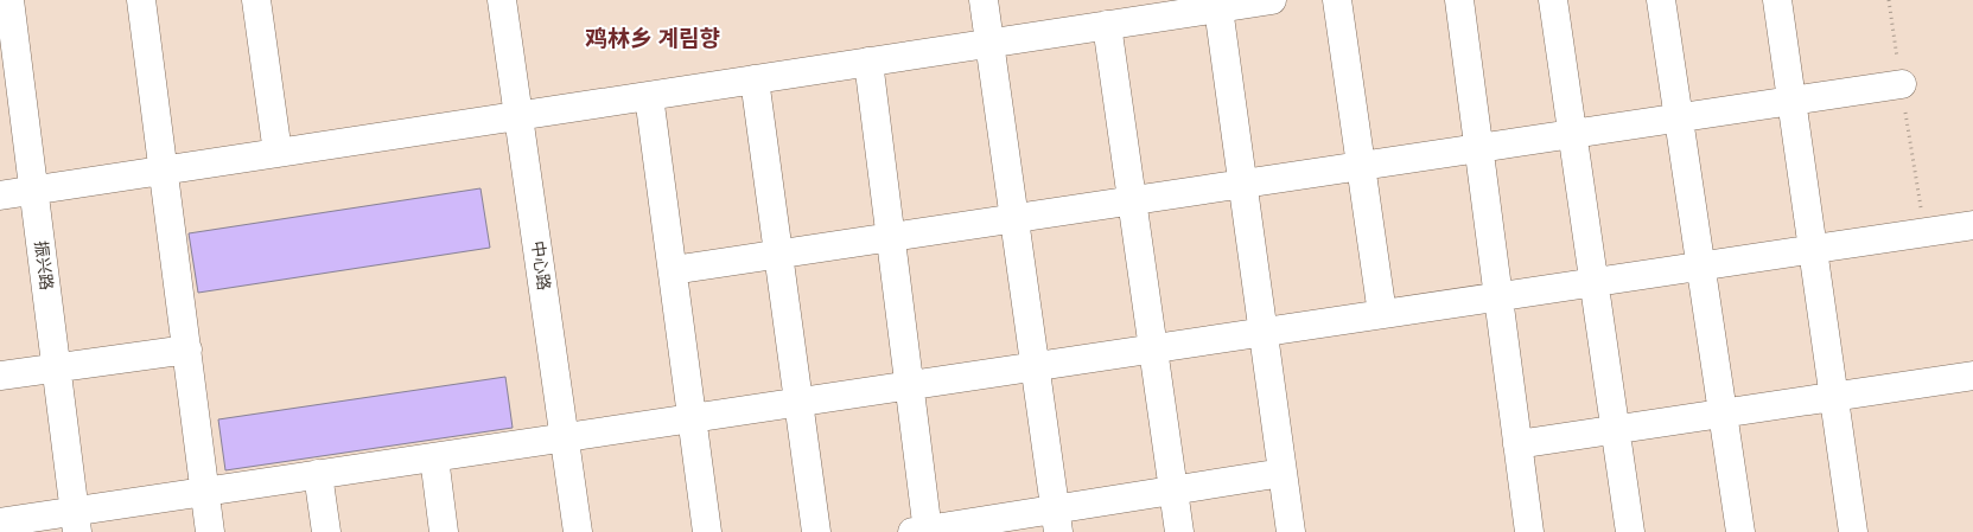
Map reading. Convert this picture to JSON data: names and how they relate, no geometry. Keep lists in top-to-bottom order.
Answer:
{
  "streets": {
    "street": ["振兴路", "中心路"]
  },
  "districts": ["鸡林乡 계림향"]
}
